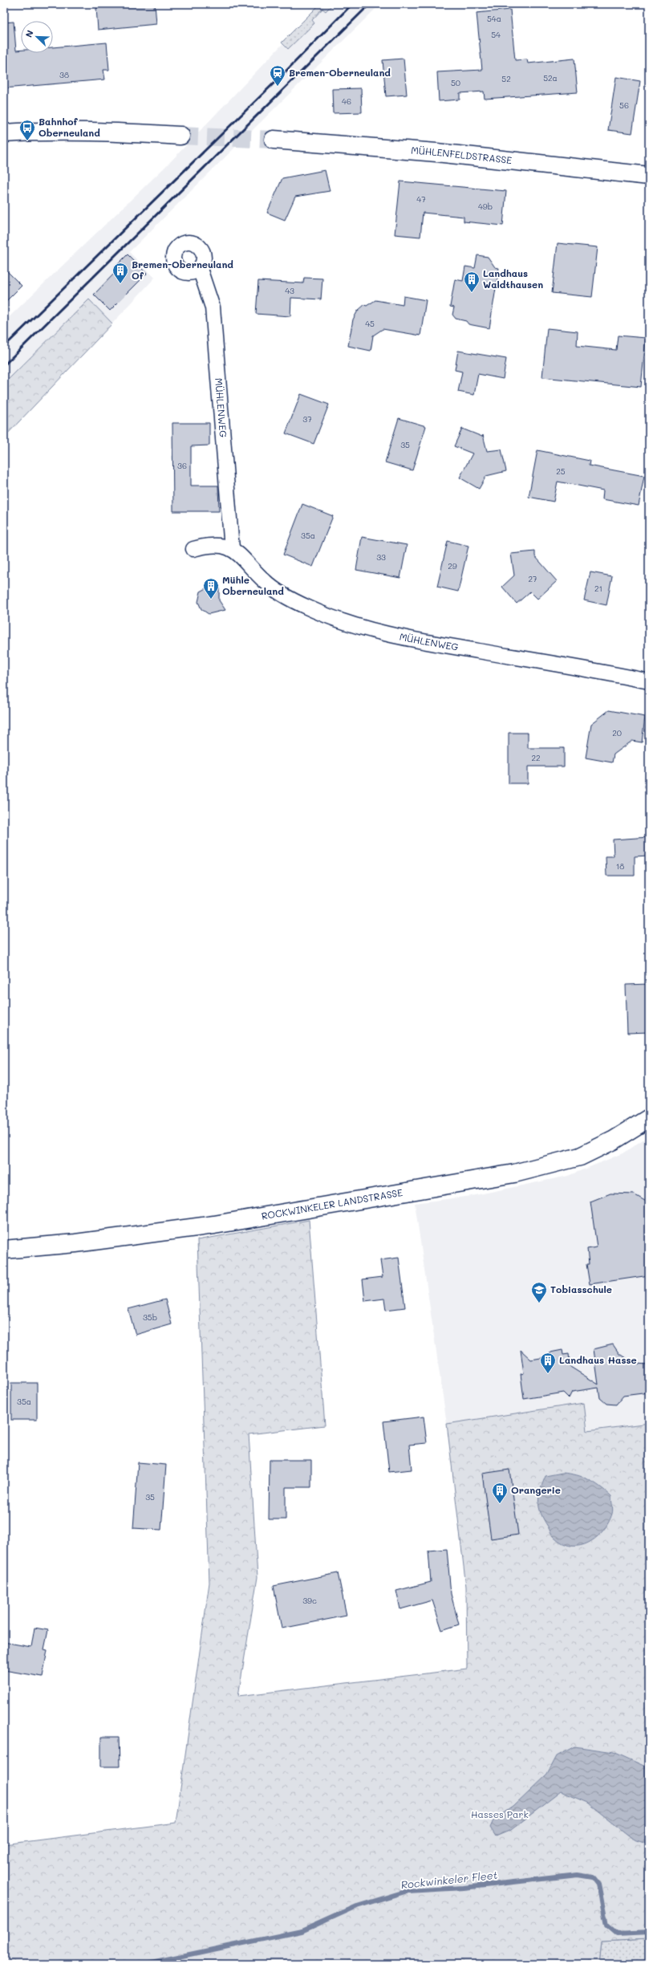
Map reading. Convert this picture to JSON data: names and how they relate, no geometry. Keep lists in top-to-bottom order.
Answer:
{
  "streets": {
    "main road": ["MÜHLENFELDSTRASSE", "ROCKWINKELER LANDSTRASSE"],
    "street": ["MÜHLENWEG"]
  },
  "water": ["Rockwinkeler Fleet"],
  "parks": ["Hasses Park"],
  "places": {
    "station": ["Bremen-Oberneuland"],
    "bus stop": ["Bahnhof Oberneuland"],
    "building": [
      "Bremen-Oberneuland Of",
      "Landhaus Waldthausen",
      "Mühle Oberneuland",
      "Landhaus Hasse",
      "Orangerie"
    ],
    "school or university": ["Tobiasschule"]
  },
  "house_numbers": [
    "54a",
    "54",
    "38",
    "52a",
    "52",
    "50",
    "46",
    "56",
    "47",
    "49b",
    "43",
    "45",
    "37",
    "35",
    "36",
    "25",
    "35a",
    "33",
    "29",
    "27",
    "21",
    "20",
    "22",
    "18",
    "35b",
    "35a",
    "35",
    "39c"
  ],
  "north": "top left"
}
